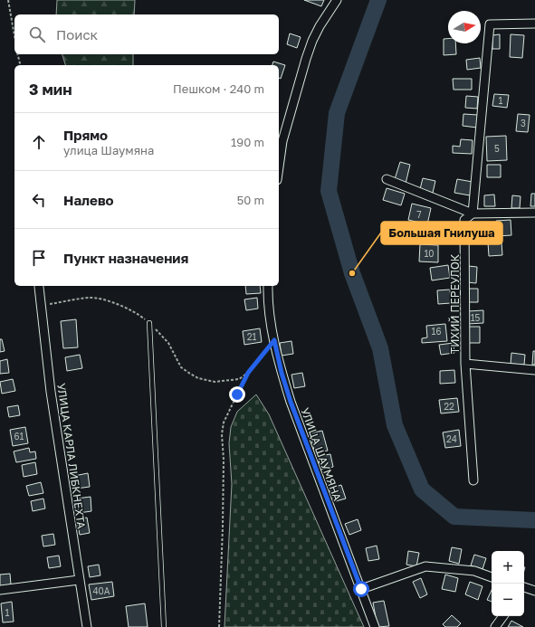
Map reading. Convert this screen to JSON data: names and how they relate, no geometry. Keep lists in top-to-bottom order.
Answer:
{
  "streets": {
    "street": ["ТИХИЙ ПЕРЕУЛОК", "УЛИЦА ШАУМЯНА", "УЛИЦА КАРЛА ЛИБКНЕХТА"]
  },
  "places": ["Большая Гнилуша"],
  "house_numbers": [
    "1",
    "3",
    "5",
    "7",
    "10",
    "15",
    "16",
    "21",
    "22",
    "61",
    "24",
    "40А",
    "1"
  ],
  "north": "right",
  "page": {
    "search": "Поиск",
    "heading": ["3 мин", "Пешком · 240 m"],
    "list": [
      ["Прямо", "улица Шаумяна", "190 m"],
      ["Налево", "50 m"],
      "Пункт назначения"
    ],
    "map_buttons": ["+", "−"]
  }
}
